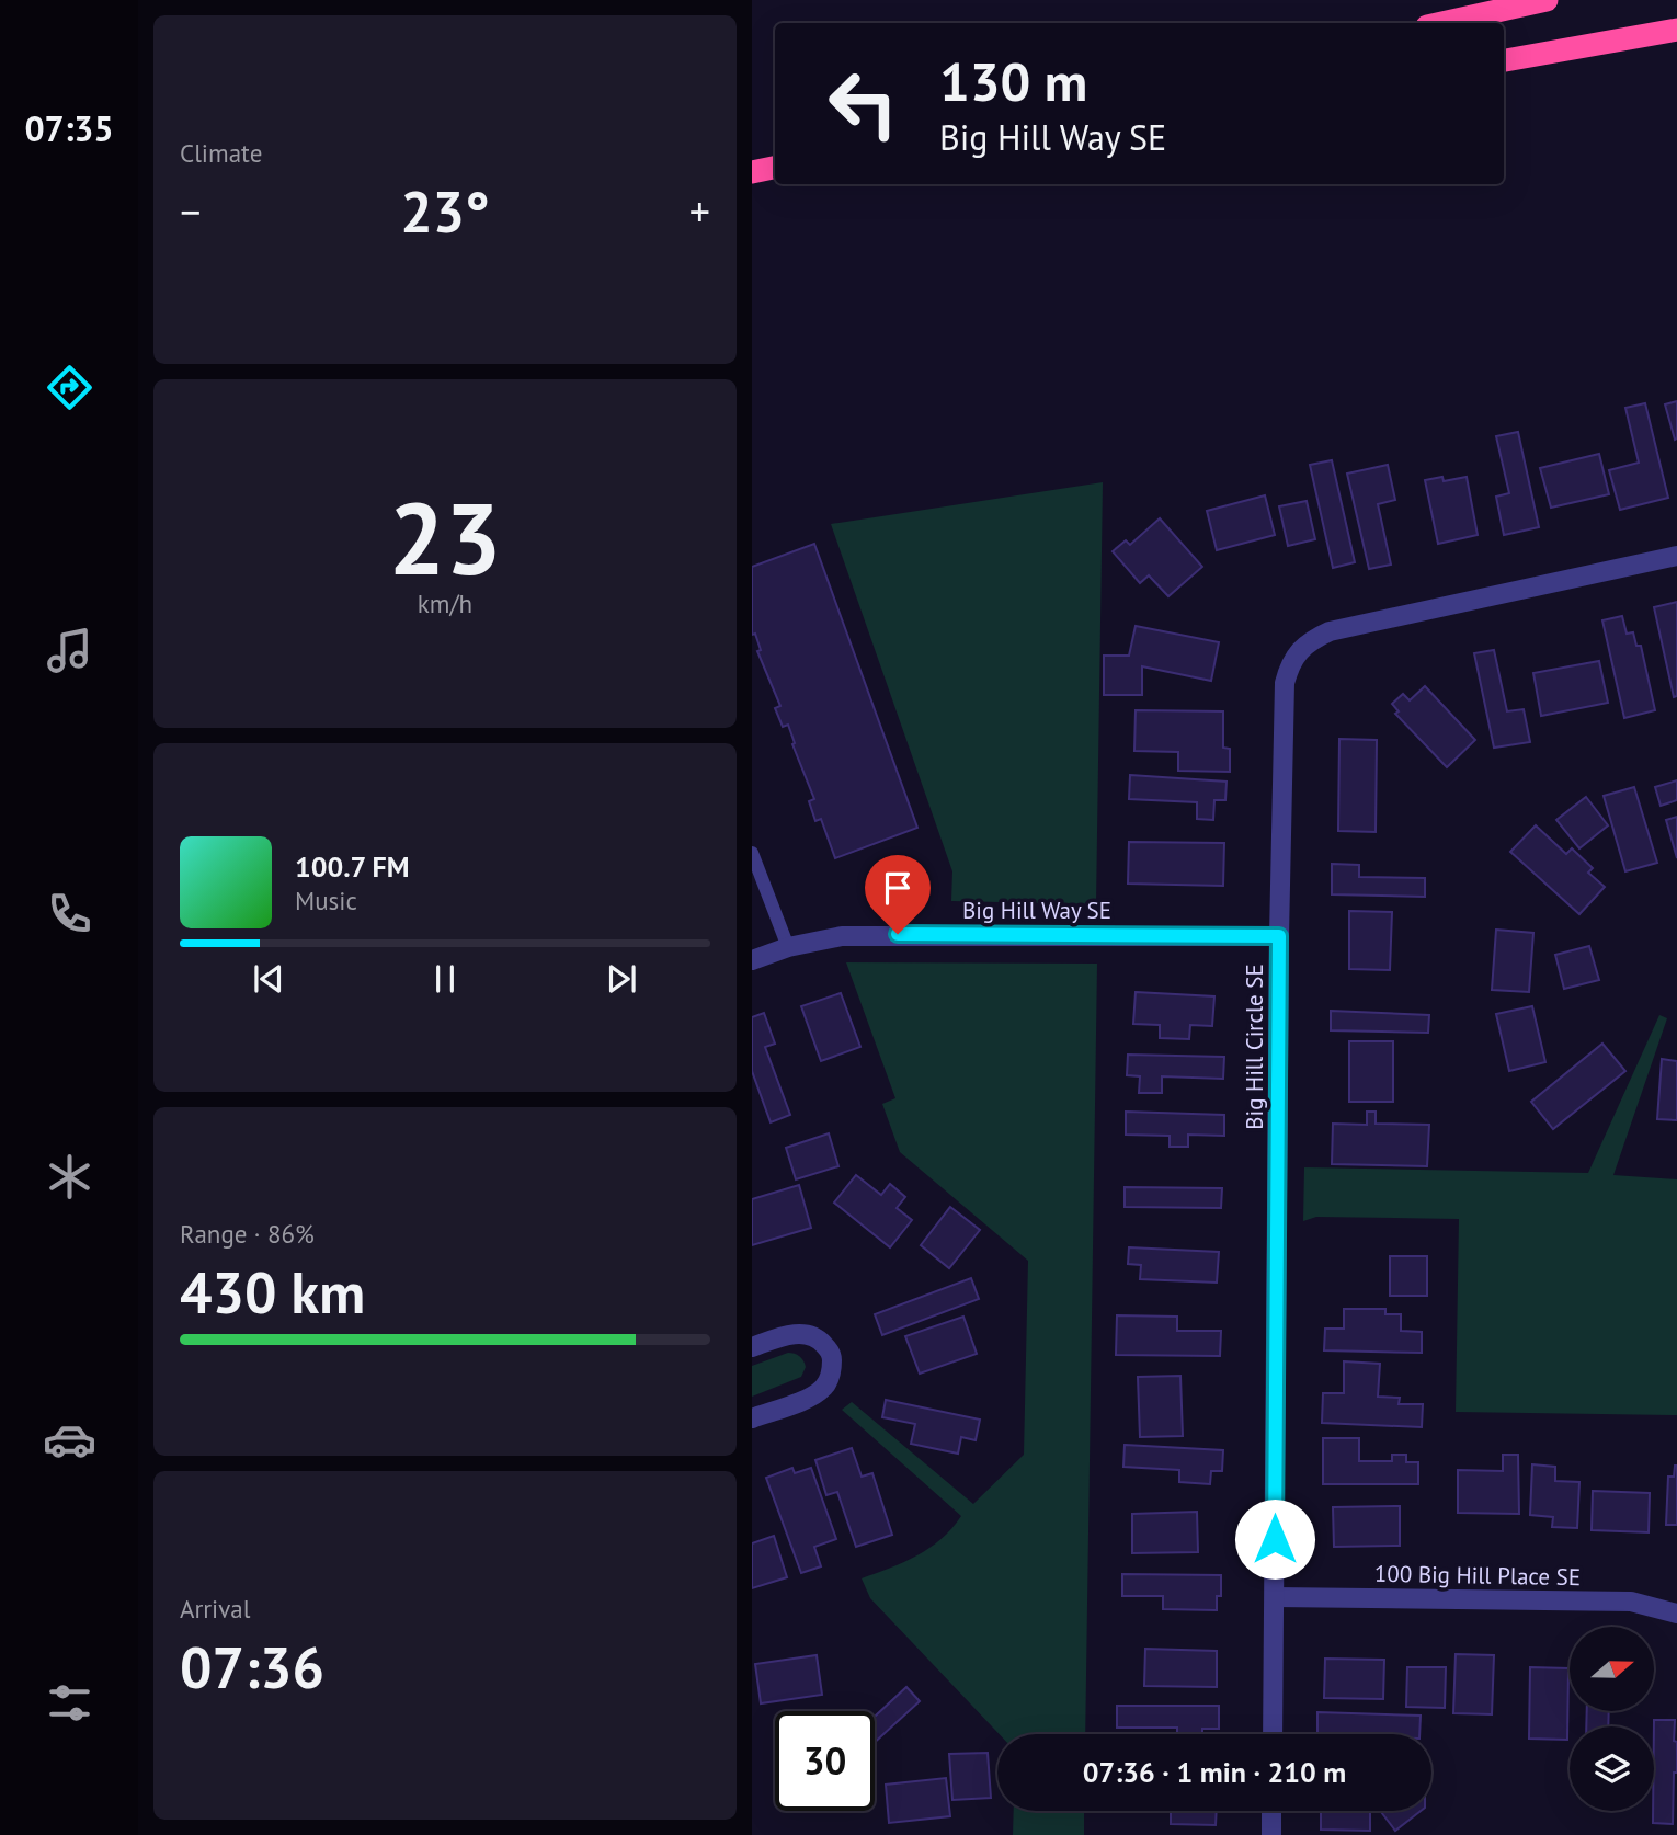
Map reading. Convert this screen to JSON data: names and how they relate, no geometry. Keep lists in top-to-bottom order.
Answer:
{
  "streets": {
    "street": ["Big Hill Way SE", "Big Hill Circle SE", "100 Big Hill Place SE"]
  },
  "crossings": [
    ["Big Hill Way SE", "Big Hill Circle SE"],
    ["Big Hill Circle SE", "100 Big Hill Place SE"]
  ],
  "north": "right",
  "page": {
    "tabs": "07:35",
    "tile": [
      "Climate",
      ["23", "km/h"],
      ["Range · 86%", "430 km"],
      ["Arrival", "07:36"]
    ],
    "turn": ["130 m", "Big Hill Way SE"],
    "heat": ["−", "23°", "+"],
    "song": ["100.7 FM", "Music"],
    "limit": "30",
    "trip": "07:36 · 1 min · 210 m"
  }
}
